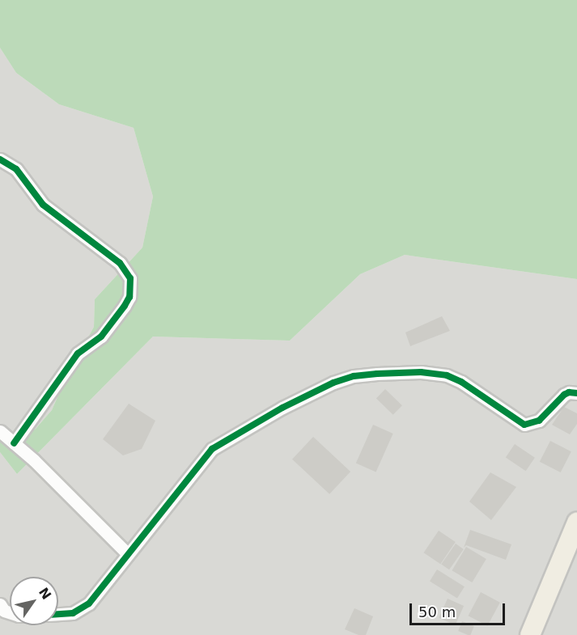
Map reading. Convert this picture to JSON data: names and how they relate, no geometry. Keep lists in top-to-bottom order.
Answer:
{
  "scale_bar": "50 m",
  "north": "top right"
}
